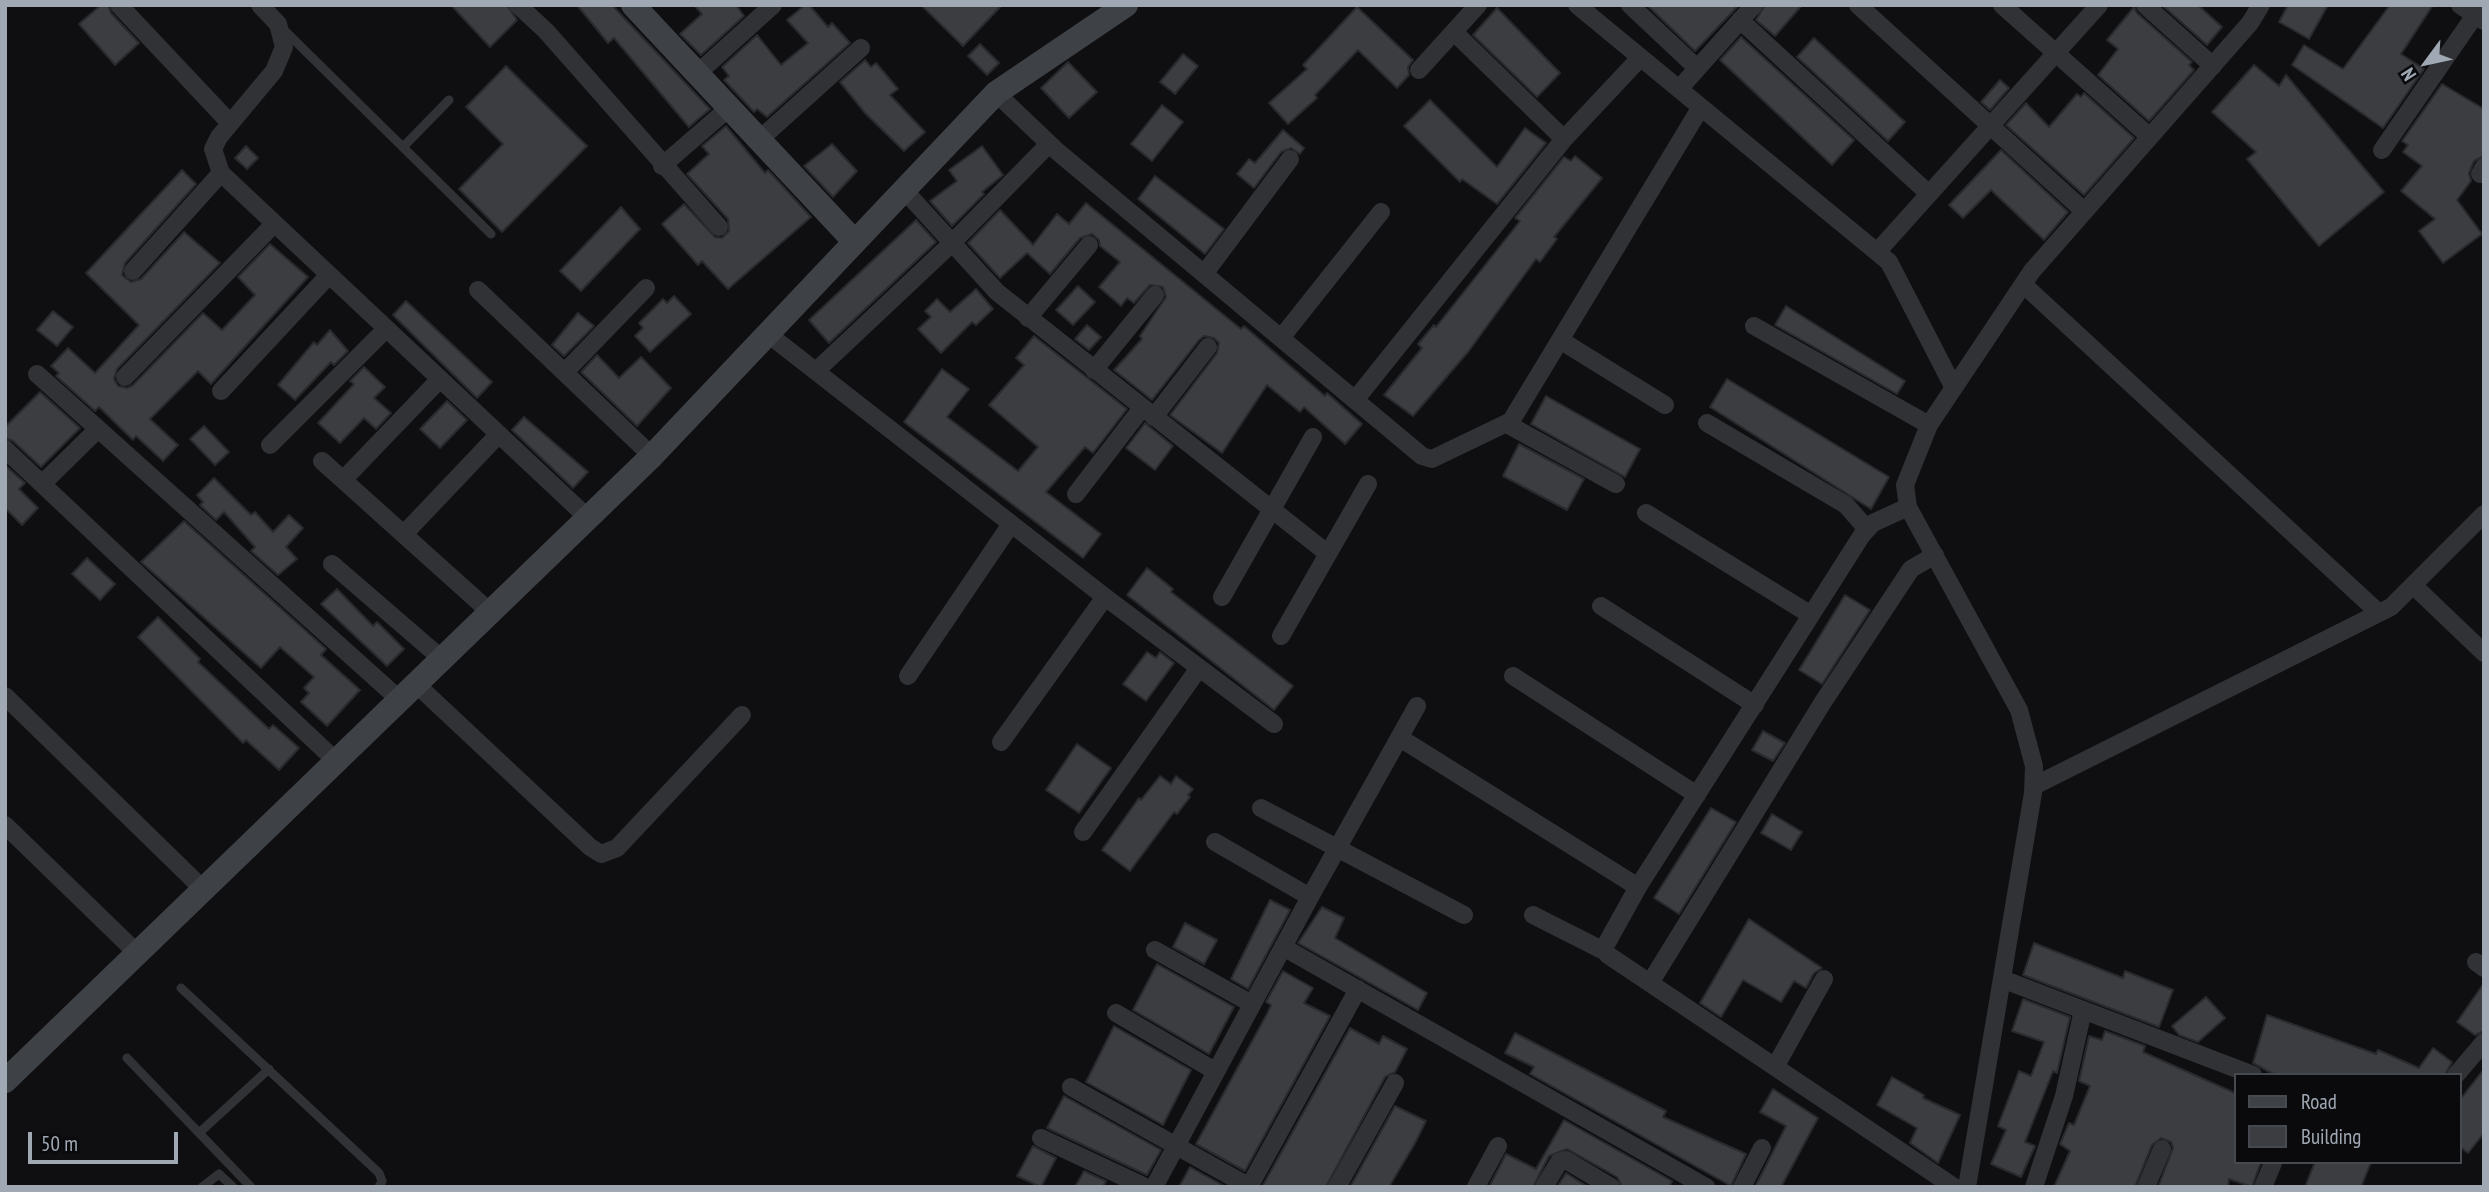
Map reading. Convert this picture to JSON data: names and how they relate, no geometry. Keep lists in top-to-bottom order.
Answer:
{
  "legend": ["Road", "Building"],
  "scale_bar": "50 m",
  "north": "bottom left"
}
